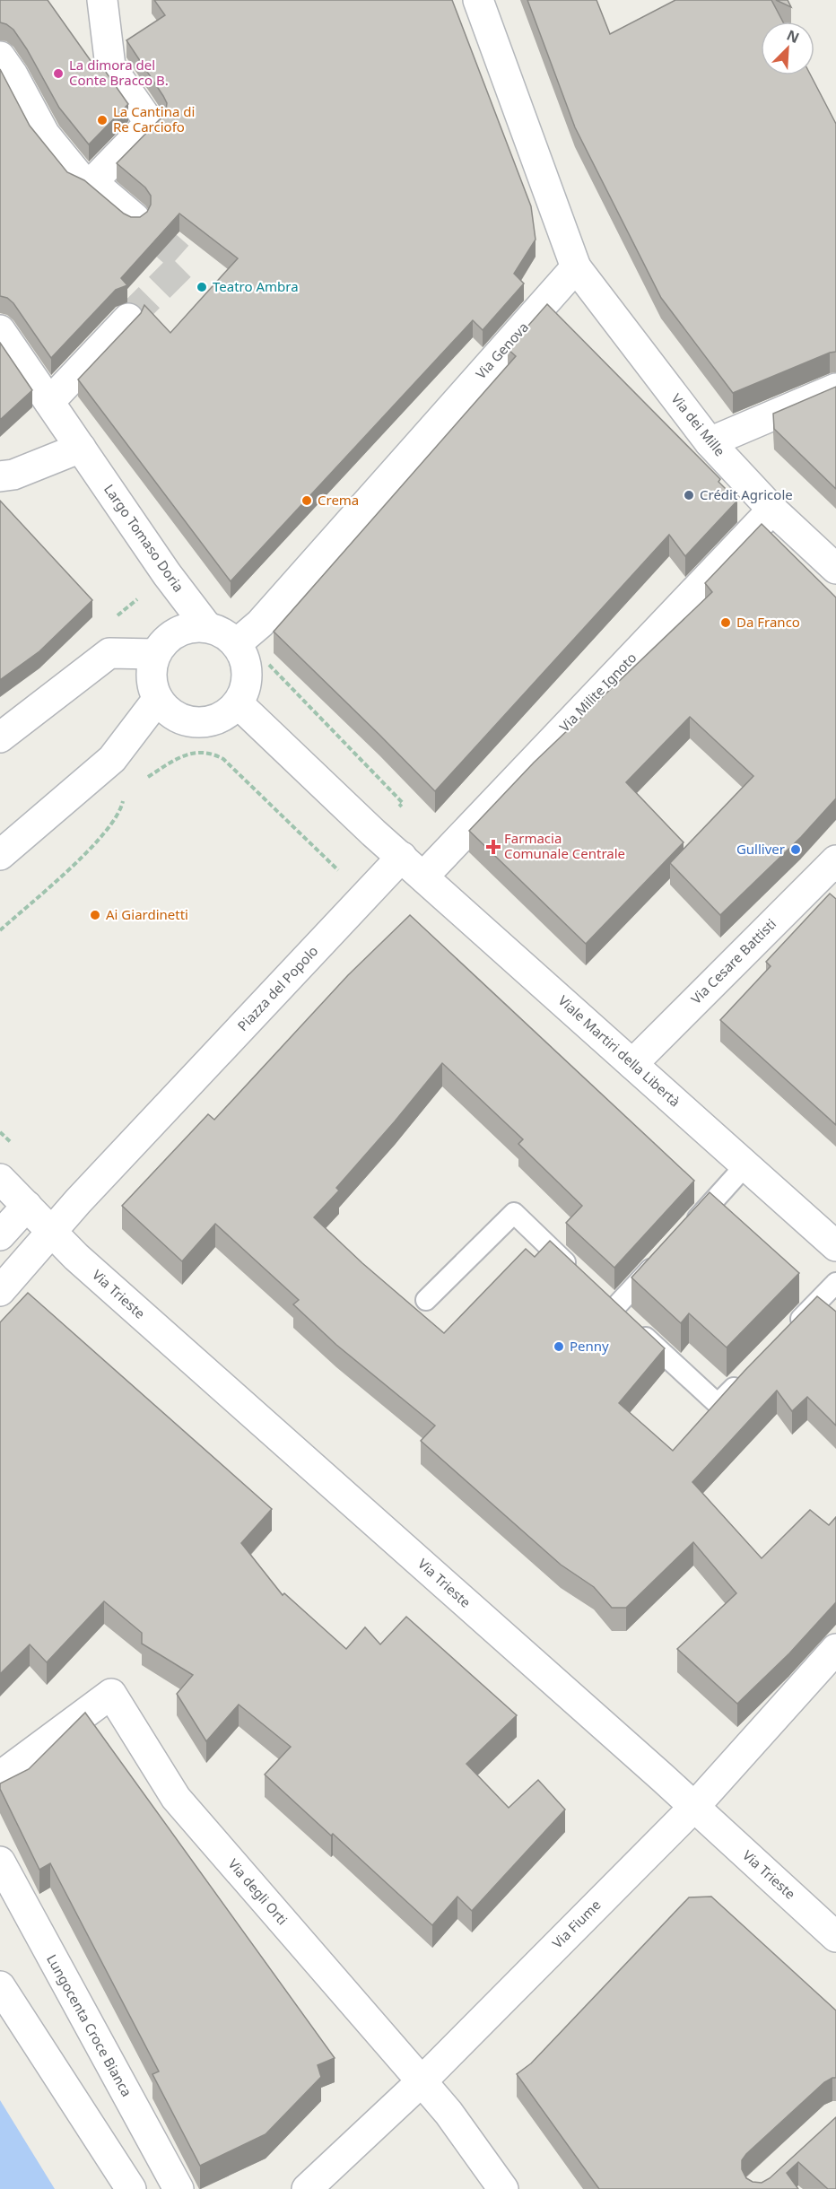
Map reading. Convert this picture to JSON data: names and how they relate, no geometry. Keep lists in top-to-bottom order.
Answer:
{
  "streets": {
    "street": [
      "Via Genova",
      "Via dei Mille",
      "Largo Tomaso Doria",
      "Via Milite Ignoto",
      "Via Cesare Battisti",
      "Piazza del Popolo",
      "Viale Martiri della Libertà",
      "Via Trieste",
      "Via degli Orti",
      "Via Fiume",
      "Lungocenta Croce Bianca"
    ]
  },
  "crossings": [
    ["Via Genova", "Via dei Mille"],
    ["Via Genova", "Largo Tomaso Doria"],
    ["Via dei Mille", "Via Milite Ignoto"],
    ["Via Milite Ignoto", "Viale Martiri della Libertà"],
    ["Via Cesare Battisti", "Viale Martiri della Libertà"],
    ["Piazza del Popolo", "Viale Martiri della Libertà"],
    ["Piazza del Popolo", "Via Trieste"],
    ["Via Trieste", "Via Fiume"],
    ["Via degli Orti", "Via Fiume"]
  ],
  "places": {
    "other": [
      "La dimora del Conte Bracco B.",
      "La Cantina di Re Carciofo",
      "Teatro Ambra",
      "Crédit Agricole",
      "Crema",
      "Da Franco",
      "Gulliver",
      "Ai Giardinetti",
      "Penny"
    ],
    "health": ["Farmacia Comunale Centrale"]
  },
  "north": "top right"
}
